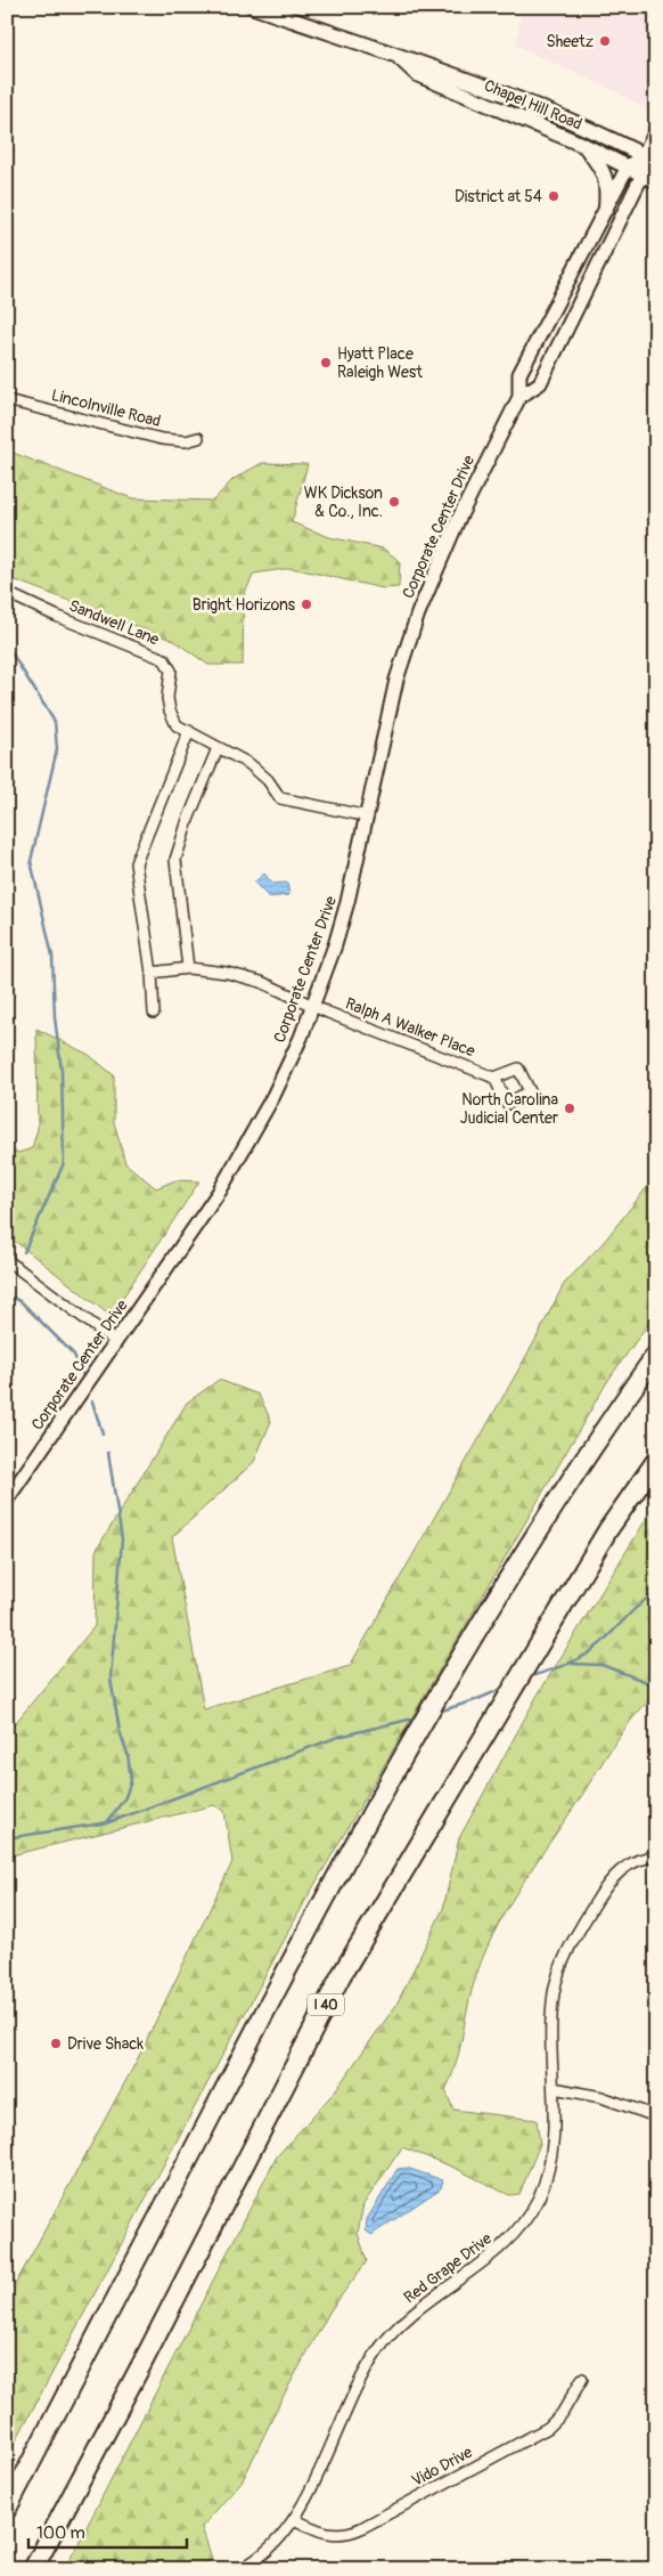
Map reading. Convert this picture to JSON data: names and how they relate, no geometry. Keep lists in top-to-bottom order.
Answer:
{
  "streets": {
    "highway": ["I 40"],
    "main road": ["Chapel Hill Road"],
    "street": [
      "Lincolnville Road",
      "Corporate Center Drive",
      "Sandwell Lane",
      "Ralph A Walker Place",
      "Red Grape Drive",
      "Vido Drive"
    ]
  },
  "crossings": [
    ["Chapel Hill Road", "Corporate Center Drive"],
    ["Corporate Center Drive", "Sandwell Lane"],
    ["Corporate Center Drive", "Ralph A Walker Place"],
    ["Red Grape Drive", "Vido Drive"]
  ],
  "places": [
    "Sheetz",
    "District at 54",
    "Hyatt Place Raleigh West",
    "WK Dickson & Co., Inc.",
    "Bright Horizons",
    "North Carolina Judicial Center",
    "Drive Shack"
  ],
  "scale_bar": "100 m"
}
